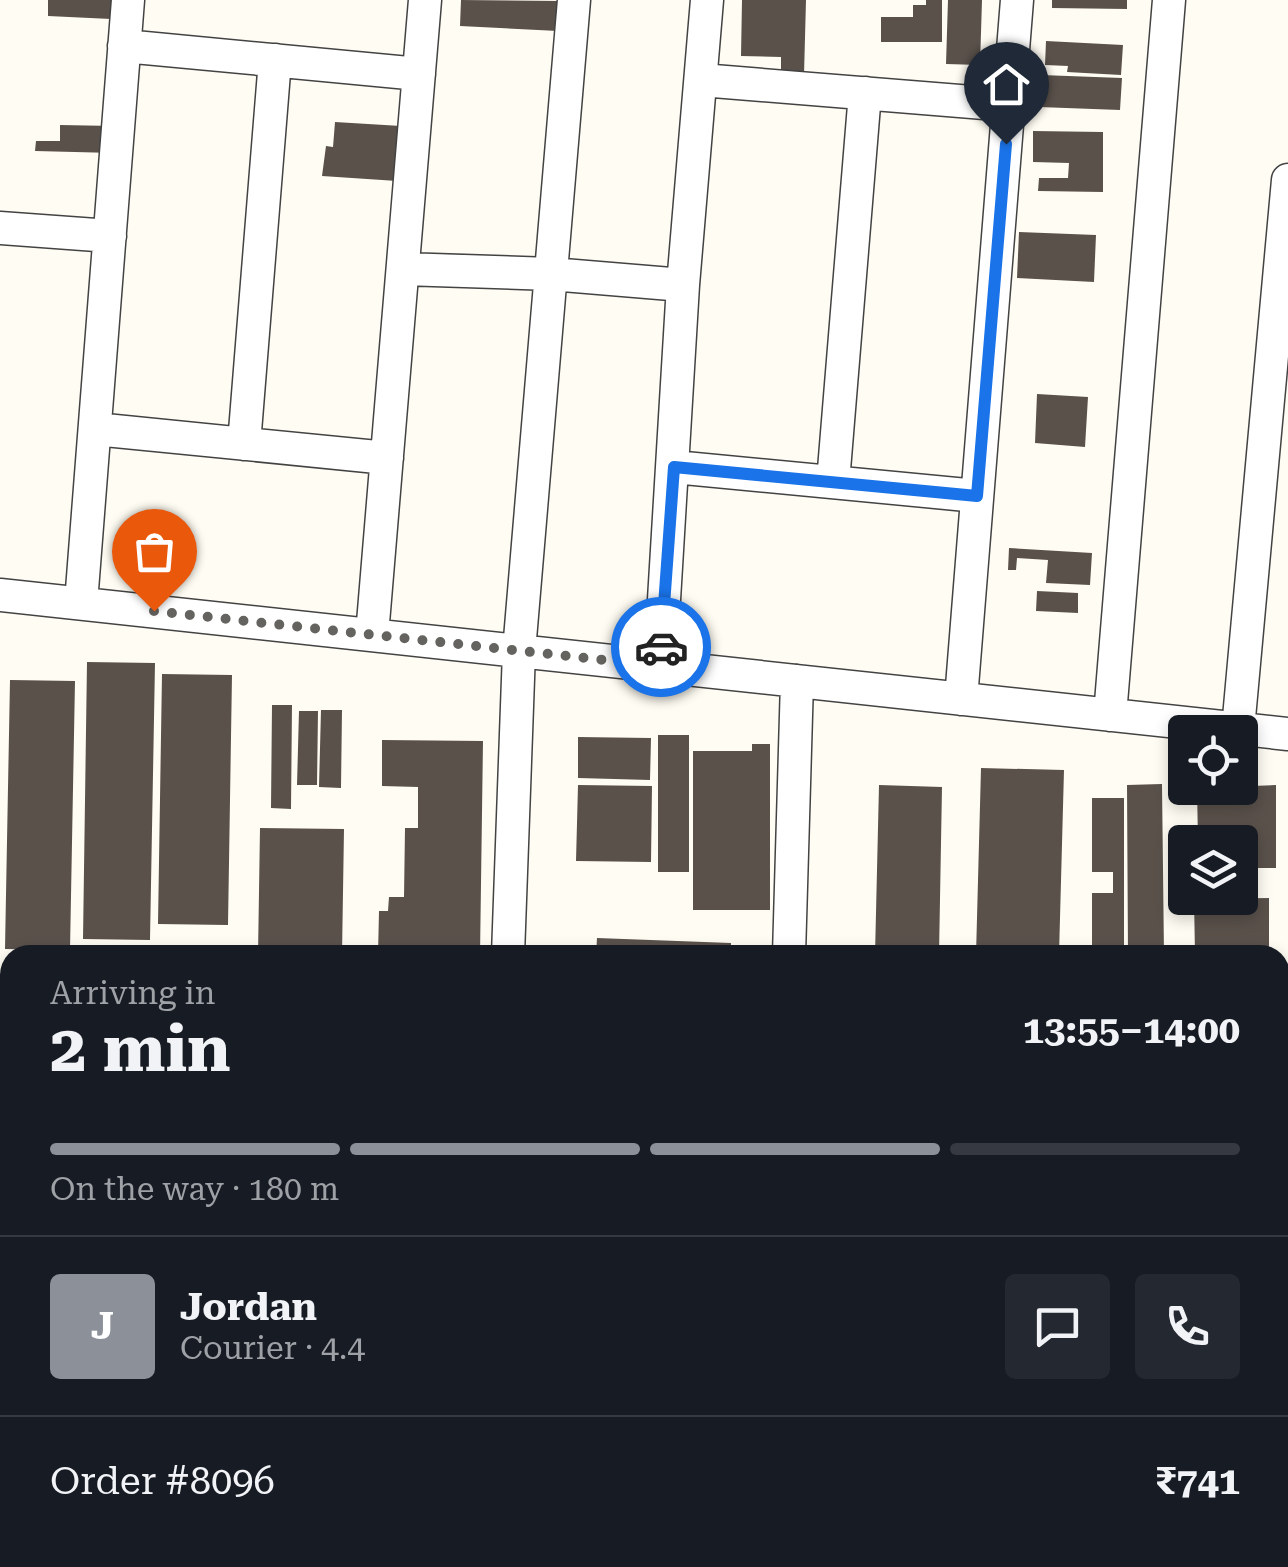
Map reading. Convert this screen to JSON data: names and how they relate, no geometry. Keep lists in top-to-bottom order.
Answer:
{
  "page": {
    "heading": ["2 min", "Arriving in", "13:55–14:00"],
    "panel": [
      "Jordan",
      "Courier · 4.4",
      "Order #8096",
      "₹741"
    ],
    "bar": "On the way · 180 m",
    "round": "J"
  }
}
